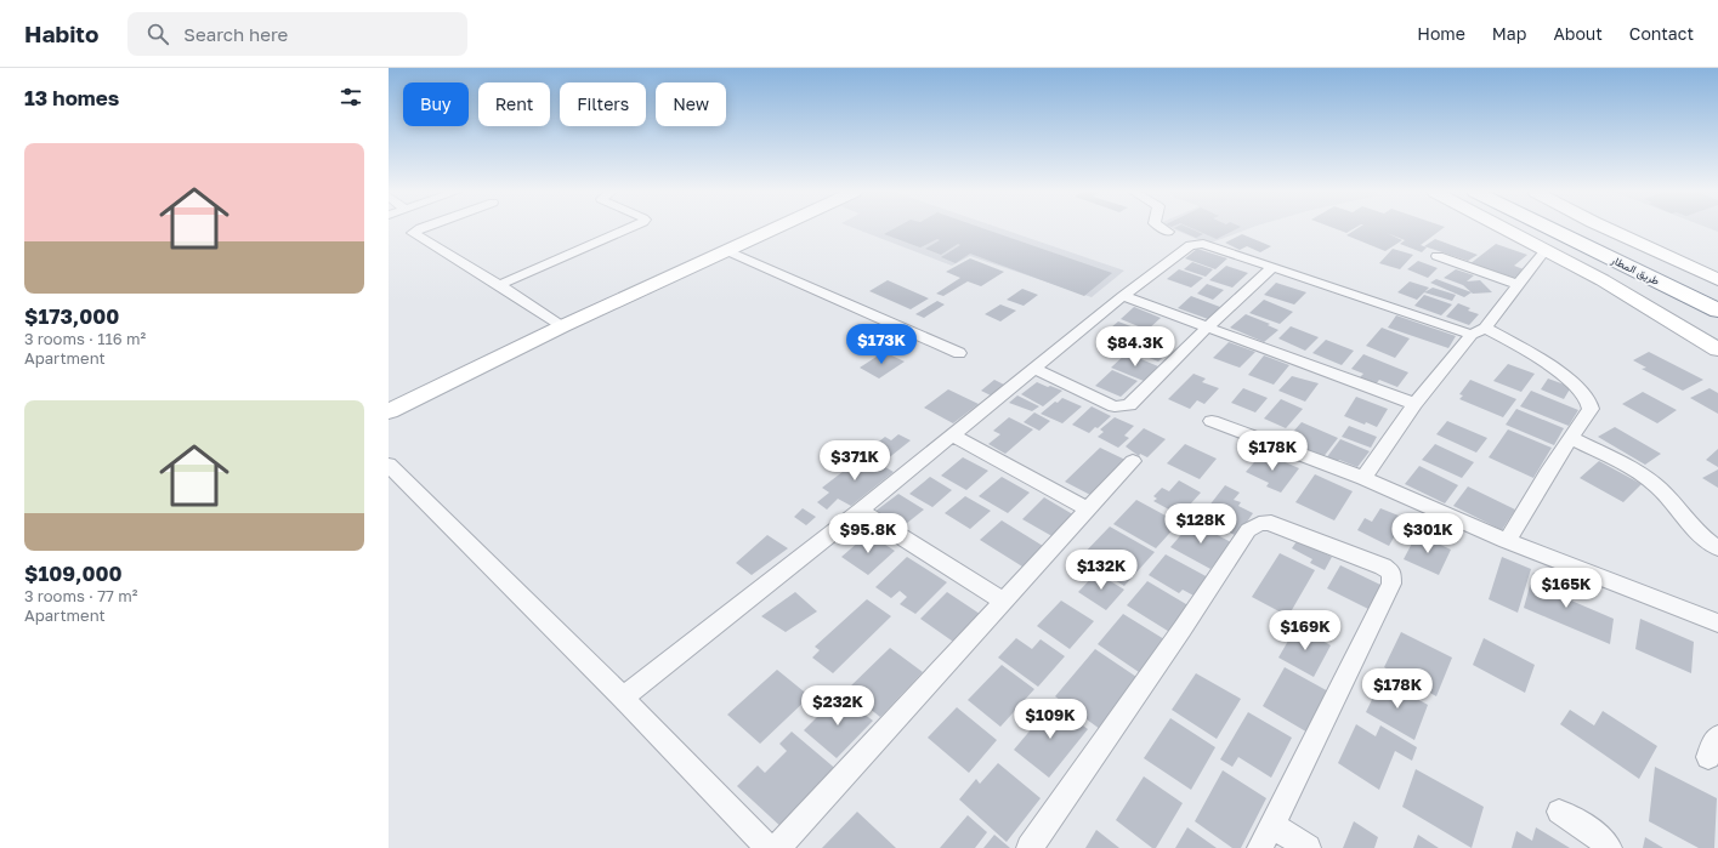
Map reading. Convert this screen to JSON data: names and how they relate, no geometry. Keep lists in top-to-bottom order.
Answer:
{
  "streets": {
    "highway": ["طريق المطار"]
  },
  "page": {
    "header": "Habito",
    "search": "Search here",
    "nav": [
      "Home",
      "Map",
      "About",
      "Contact"
    ],
    "heading": "13 homes",
    "chip": [
      "Buy",
      "Rent",
      "Filters",
      "New"
    ],
    "list": [
      {
        "name": "$173,000",
        "note": "3 rooms · 116 m² · Apartment"
      },
      {
        "name": "$109,000",
        "note": "3 rooms · 77 m² · Apartment"
      }
    ],
    "price": [
      "$173K",
      "$84.3K",
      "$178K",
      "$371K",
      "$128K",
      "$95.8K",
      "$301K",
      "$132K",
      "$165K",
      "$169K",
      "$178K",
      "$232K",
      "$109K"
    ]
  }
}
